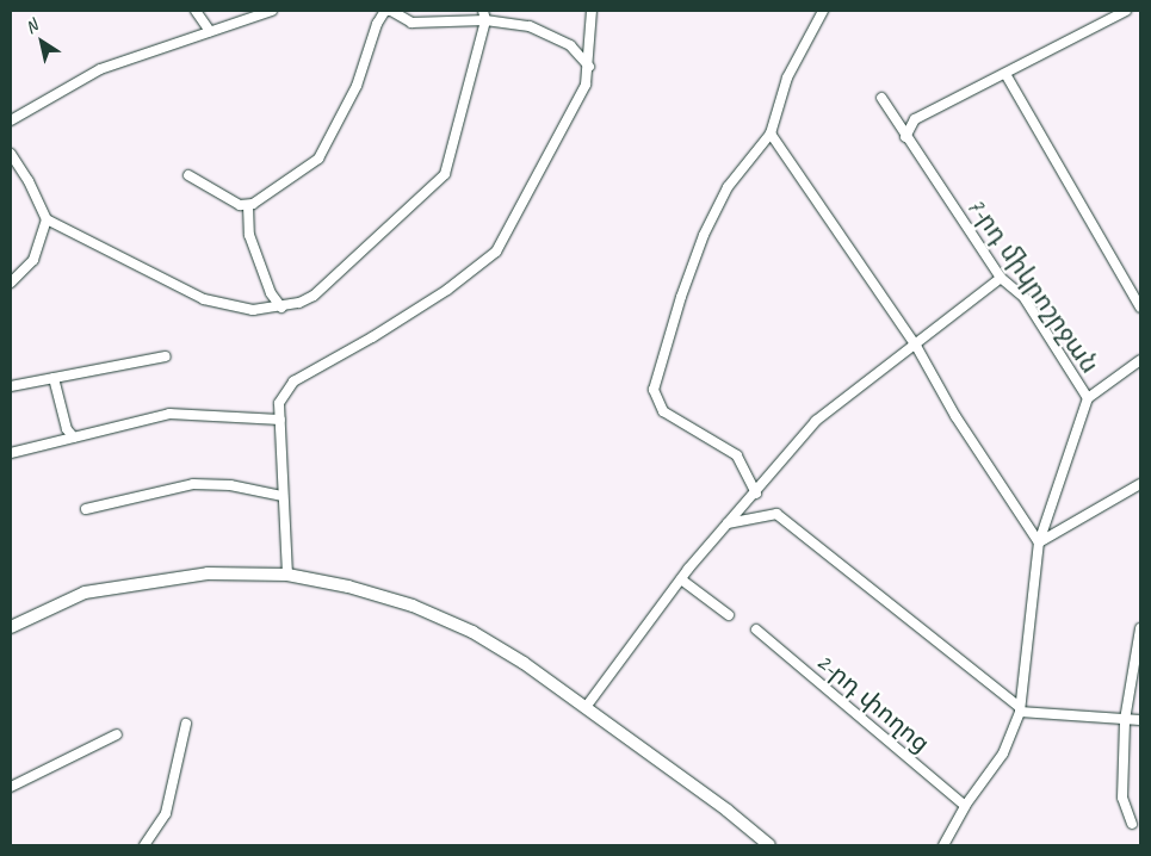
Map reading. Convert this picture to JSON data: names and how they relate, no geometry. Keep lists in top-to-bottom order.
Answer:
{
  "streets": {
    "street": ["7-րդ միկրոշրջան", "2-րդ փողոց"]
  },
  "crossings": [
    ["7-րդ միկրոշրջան", "2-րդ փողոց"]
  ],
  "north": "top left"
}
